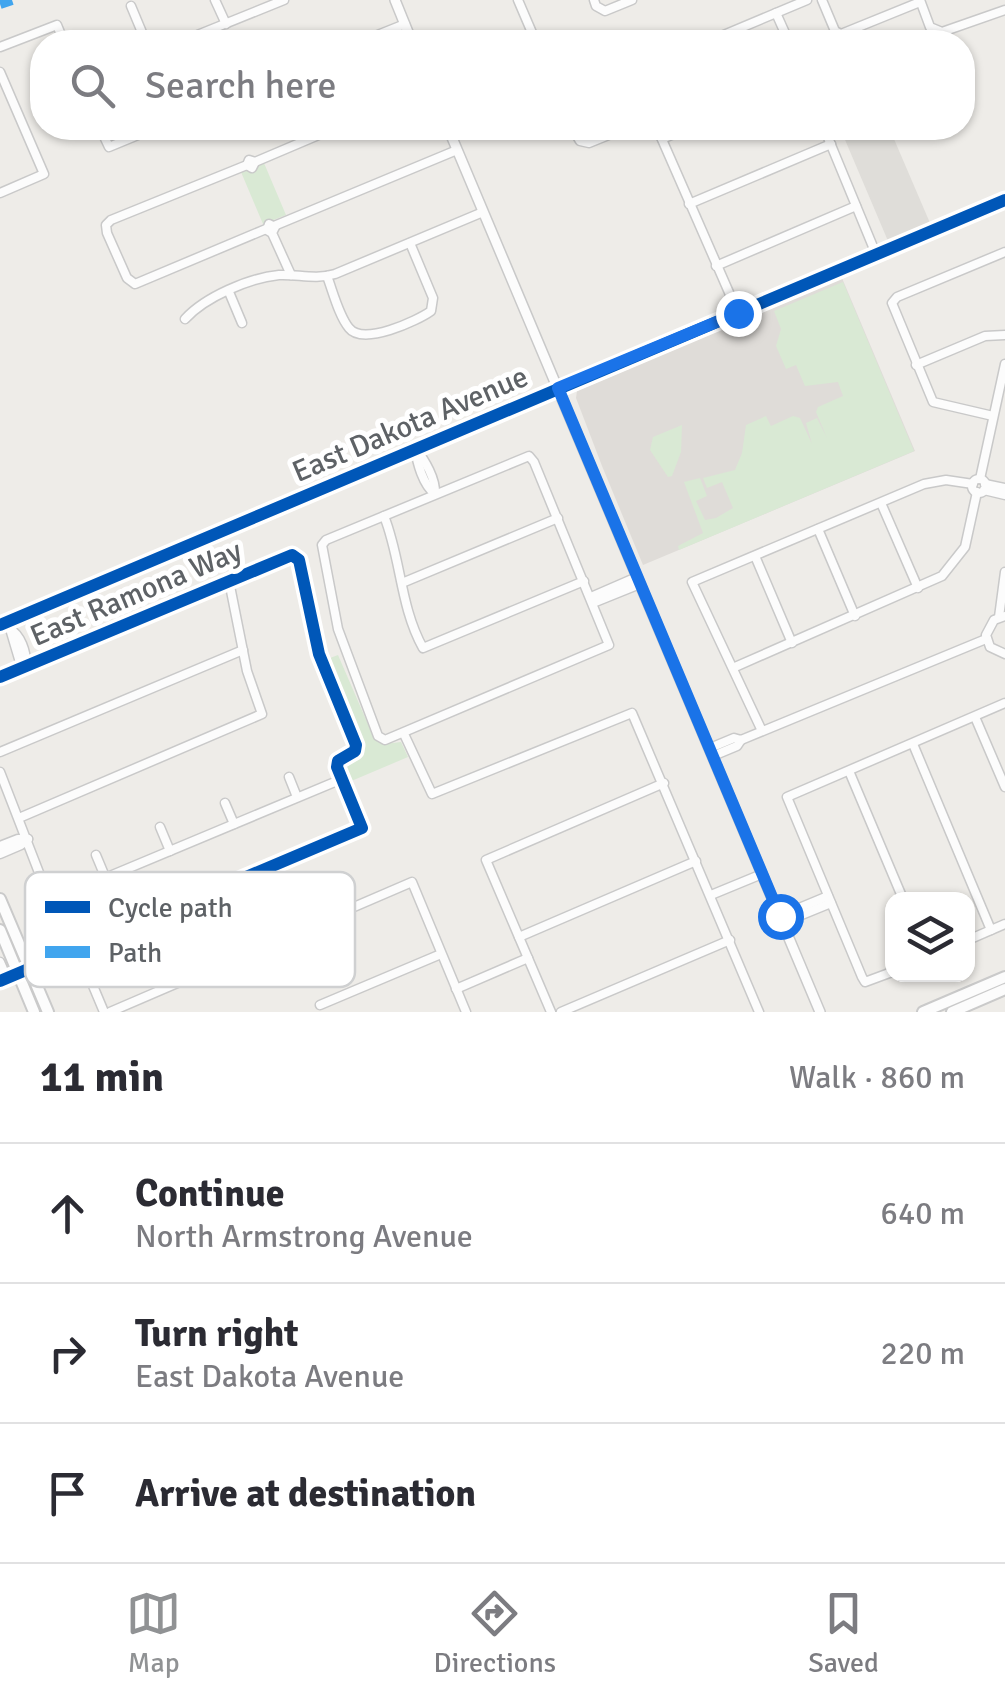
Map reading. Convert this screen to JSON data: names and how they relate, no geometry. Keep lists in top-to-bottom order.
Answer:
{
  "streets": {
    "street": ["East Dakota Avenue", "East Ramona Way"]
  },
  "legend": ["Cycle path", "Path"],
  "page": {
    "search": "Search here",
    "heading": ["11 min", "Walk · 860 m"],
    "list": [
      ["Continue", "North Armstrong Avenue", "640 m"],
      ["Turn right", "East Dakota Avenue", "220 m"],
      "Arrive at destination"
    ],
    "nav": ["Map", "Directions", "Saved"]
  }
}
